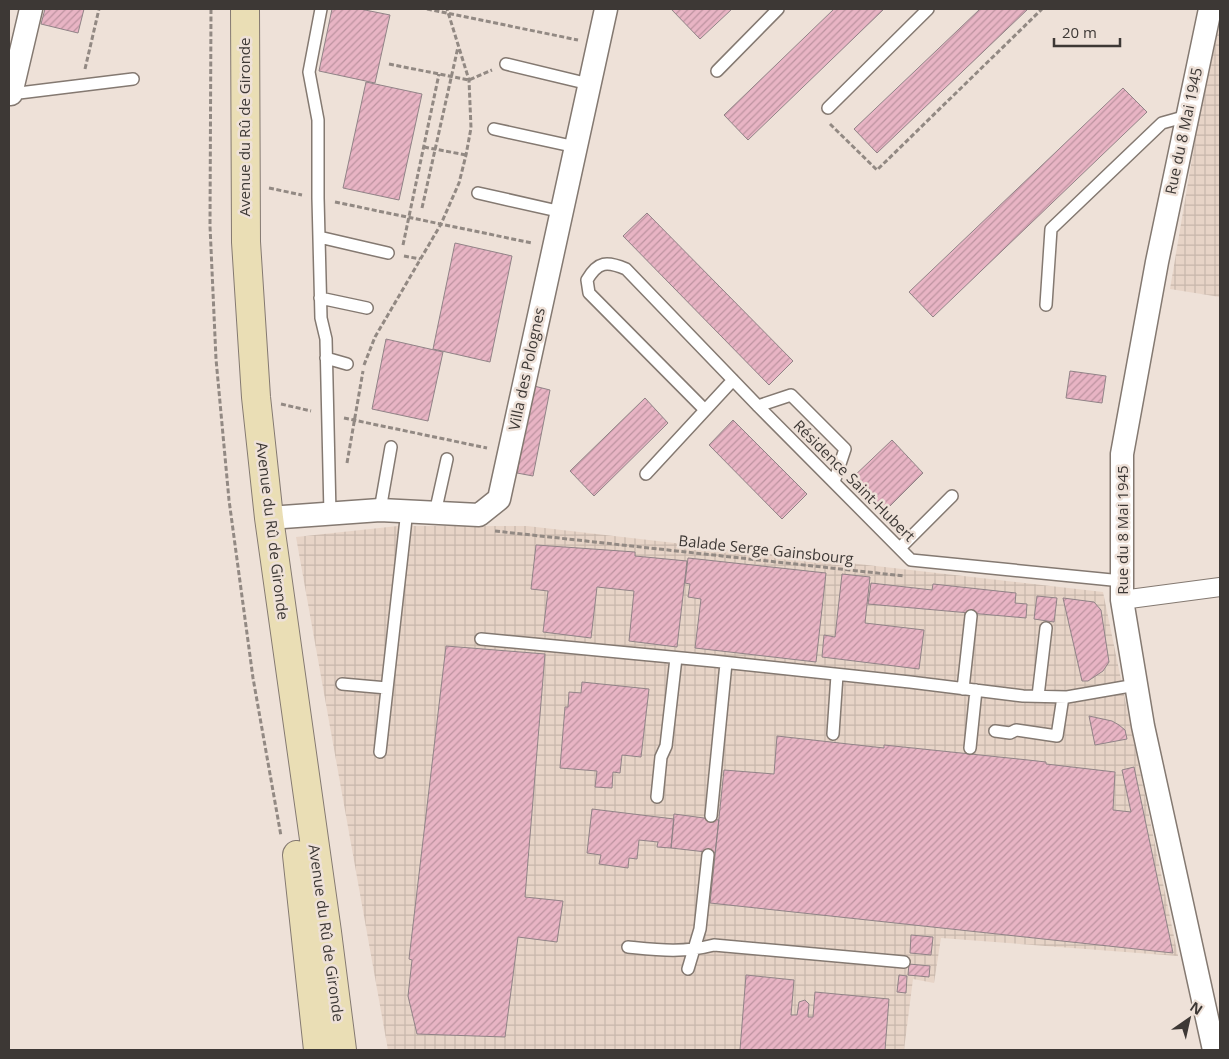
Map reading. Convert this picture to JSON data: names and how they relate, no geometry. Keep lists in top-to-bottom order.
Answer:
{
  "streets": {
    "main road": ["Avenue du Rû de Gironde"],
    "street": ["Rue du 8 Mai 1945", "Villa des Polognes"],
    "lane": ["Résidence Saint-Hubert"],
    "path": ["Balade Serge Gainsbourg"]
  },
  "crossings": [
    ["Avenue du Rû de Gironde", "Villa des Polognes"],
    ["Rue du 8 Mai 1945", "Résidence Saint-Hubert"]
  ],
  "scale_bar": "20 m",
  "north": "top right"
}
